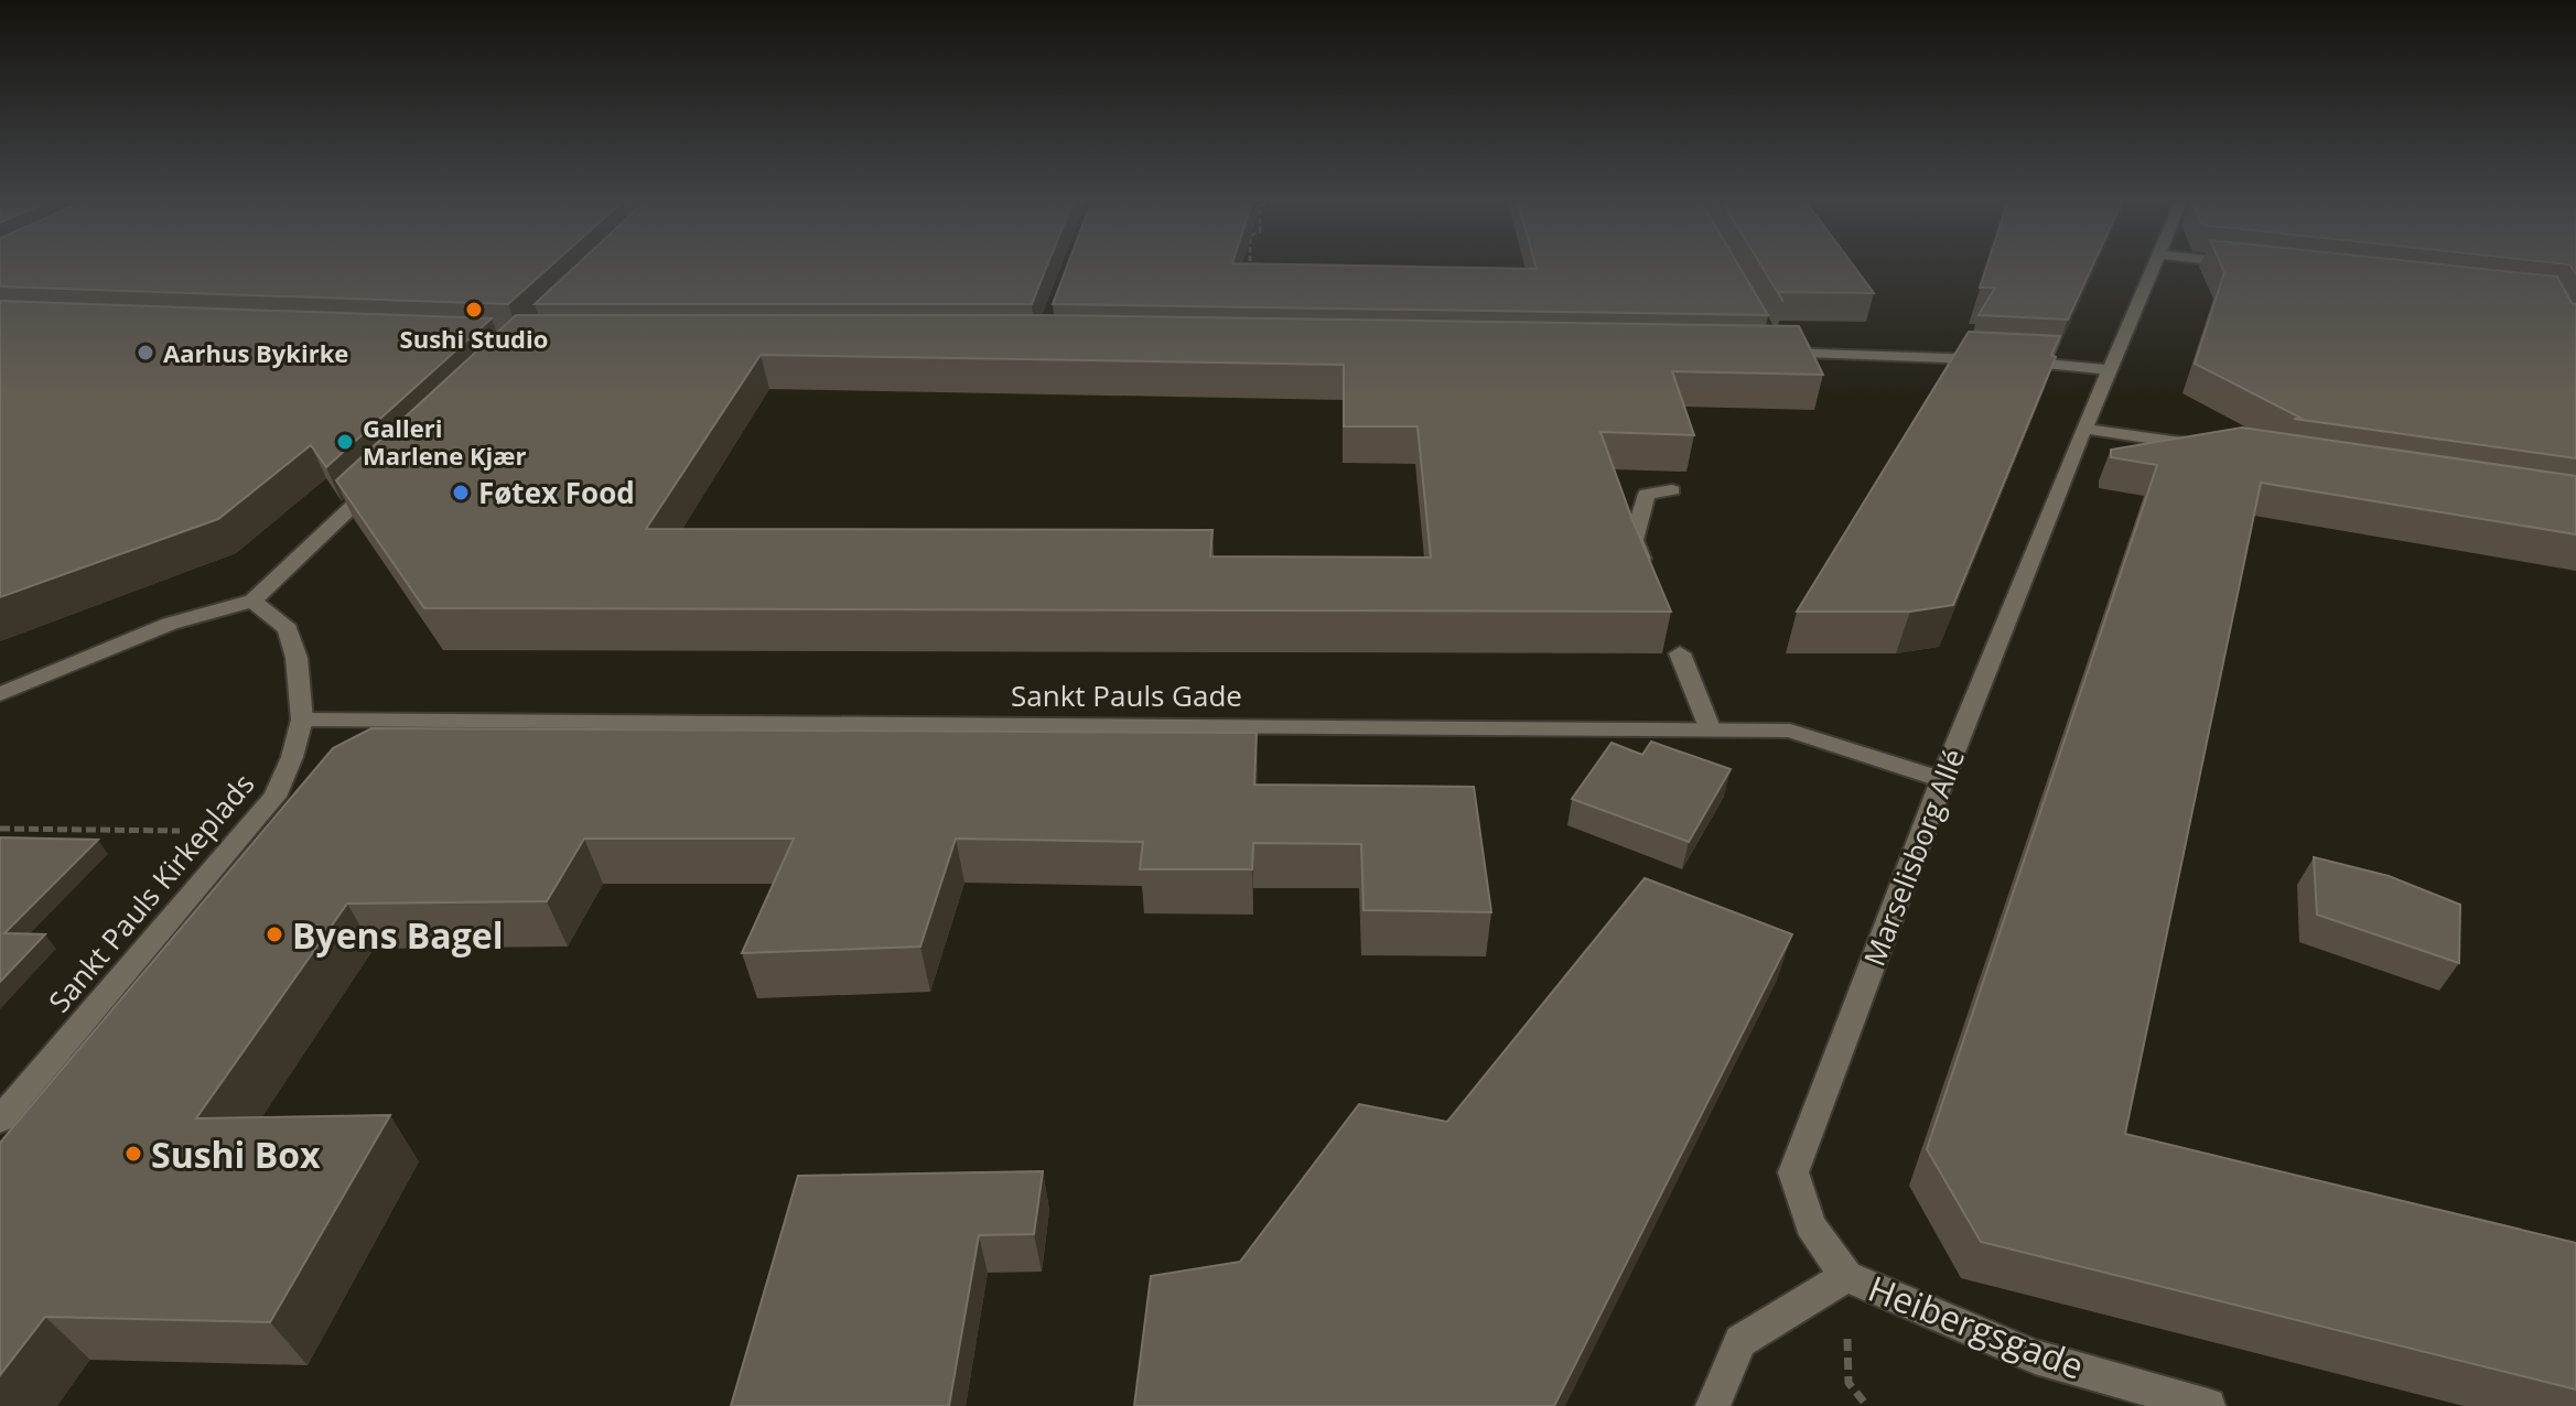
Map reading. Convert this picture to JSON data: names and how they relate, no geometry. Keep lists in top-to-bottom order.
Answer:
{
  "streets": {
    "street": [
      "Sankt Pauls Gade",
      "Marselisborg Allé",
      "Sankt Pauls Kirkeplads",
      "Heibergsgade"
    ]
  },
  "crossings": [
    ["Sankt Pauls Gade", "Marselisborg Allé"],
    ["Sankt Pauls Gade", "Sankt Pauls Kirkeplads"],
    ["Marselisborg Allé", "Heibergsgade"]
  ],
  "places": [
    "Sushi Studio",
    "Aarhus Bykirke",
    "Galleri Marlene Kjær",
    "Føtex Food",
    "Byens Bagel",
    "Sushi Box"
  ]
}
